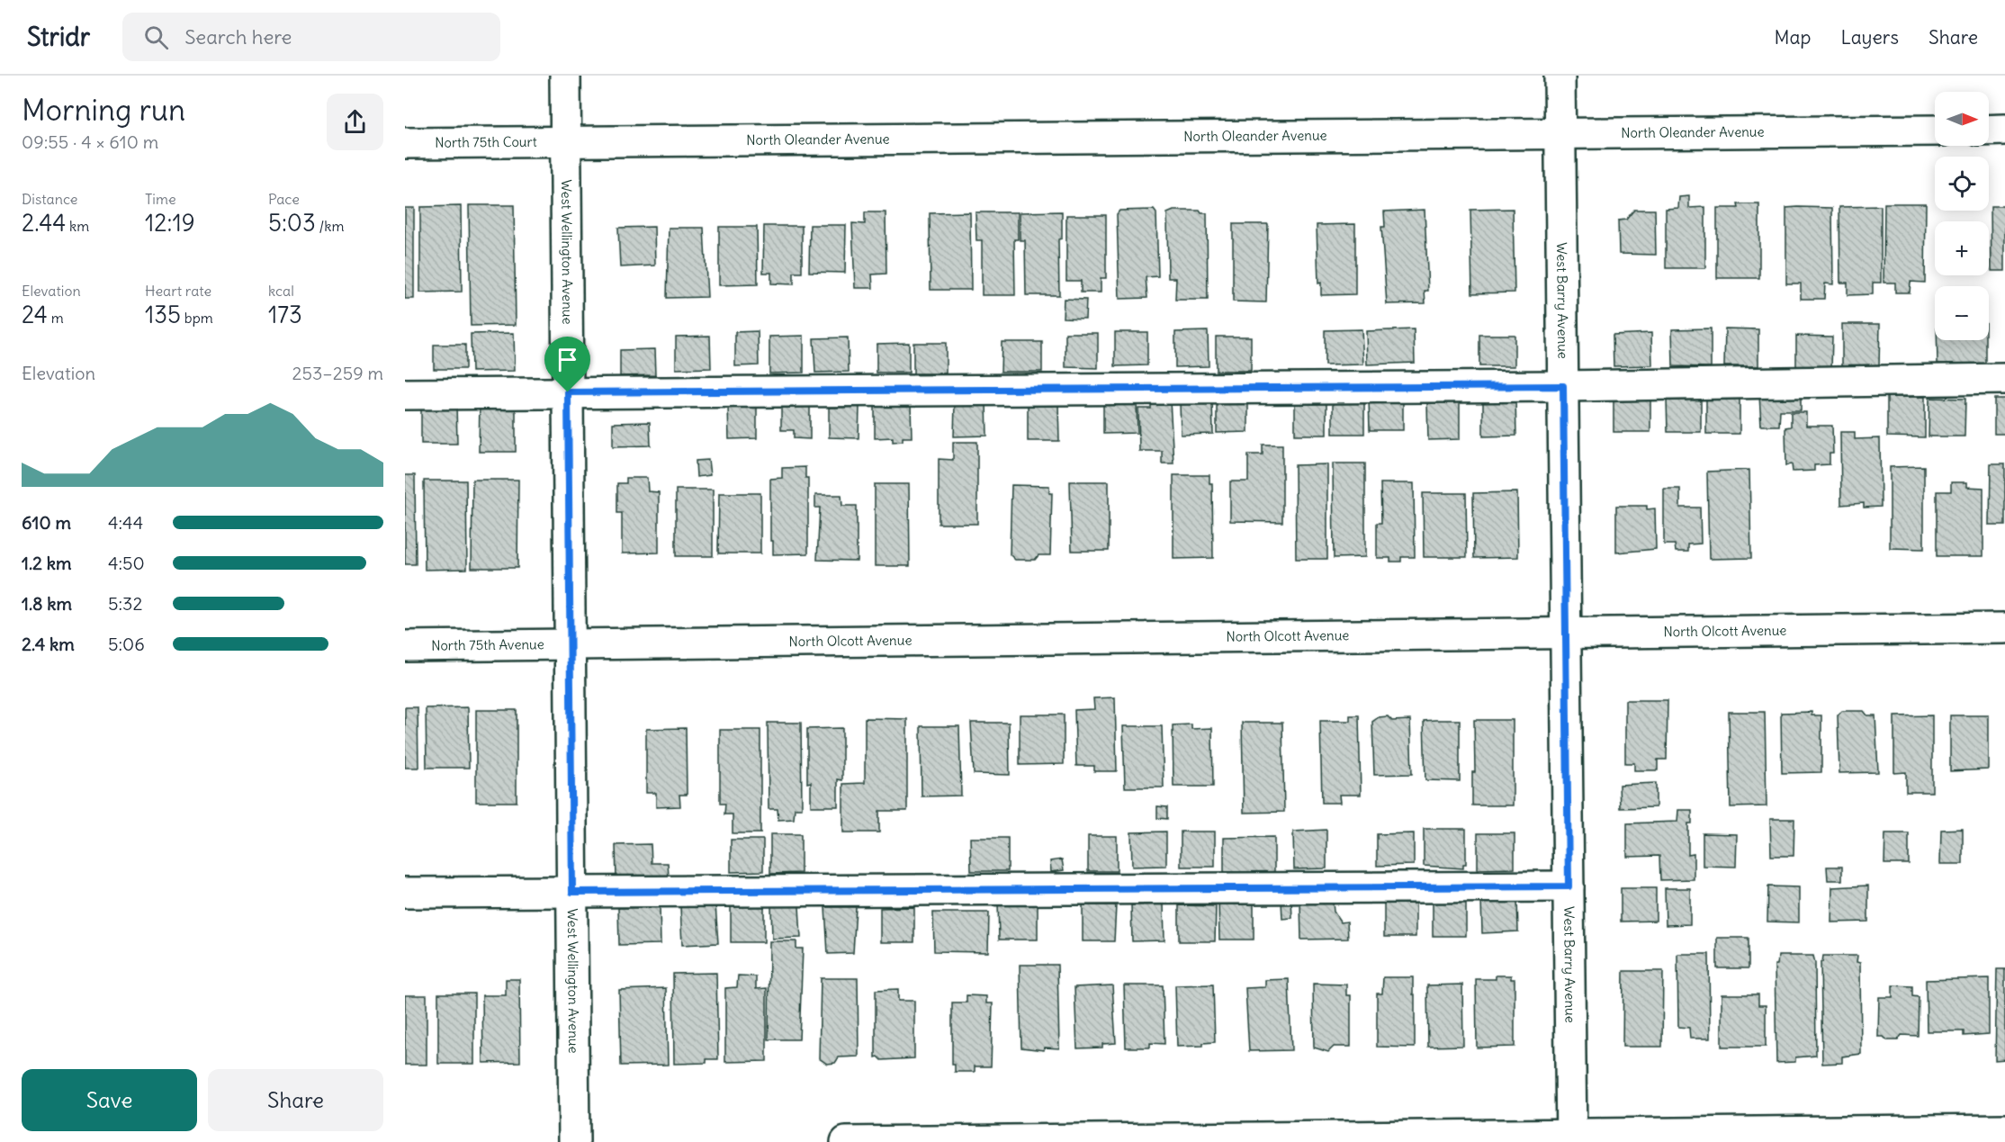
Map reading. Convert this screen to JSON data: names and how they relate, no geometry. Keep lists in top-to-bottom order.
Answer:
{
  "streets": {
    "street": [
      "North Oleander Avenue",
      "North 75th Court",
      "West Wellington Avenue",
      "West Barry Avenue",
      "North Olcott Avenue",
      "North 75th Avenue"
    ]
  },
  "crossings": [
    ["North Oleander Avenue", "North 75th Court"],
    ["North Oleander Avenue", "West Wellington Avenue"],
    ["North Oleander Avenue", "West Barry Avenue"],
    ["North 75th Court", "West Wellington Avenue"],
    ["West Wellington Avenue", "North Olcott Avenue"],
    ["West Wellington Avenue", "North 75th Avenue"],
    ["West Barry Avenue", "North Olcott Avenue"],
    ["North Olcott Avenue", "North 75th Avenue"]
  ],
  "north": "right",
  "page": {
    "header": "Stridr",
    "search": "Search here",
    "nav": ["Map", "Layers", "Share"],
    "heading": ["Morning run", "09:55 · 4 × 610 m"],
    "map_buttons": ["+", "−"],
    "stats": [
      ["Distance", "2.44 km"],
      ["Time", "12:19"],
      ["Pace", "5:03 /km"],
      ["Elevation", "24 m"],
      ["Heart rate", "135 bpm"],
      ["kcal", "173"]
    ],
    "chart": ["Elevation", "253–259 m"],
    "list": [
      {
        "name": "610 m",
        "note": "4:44"
      },
      {
        "name": "1.2 km",
        "note": "4:50"
      },
      {
        "name": "1.8 km",
        "note": "5:32"
      },
      {
        "name": "2.4 km",
        "note": "5:06"
      }
    ],
    "buttons": ["Save", "Share"]
  }
}
